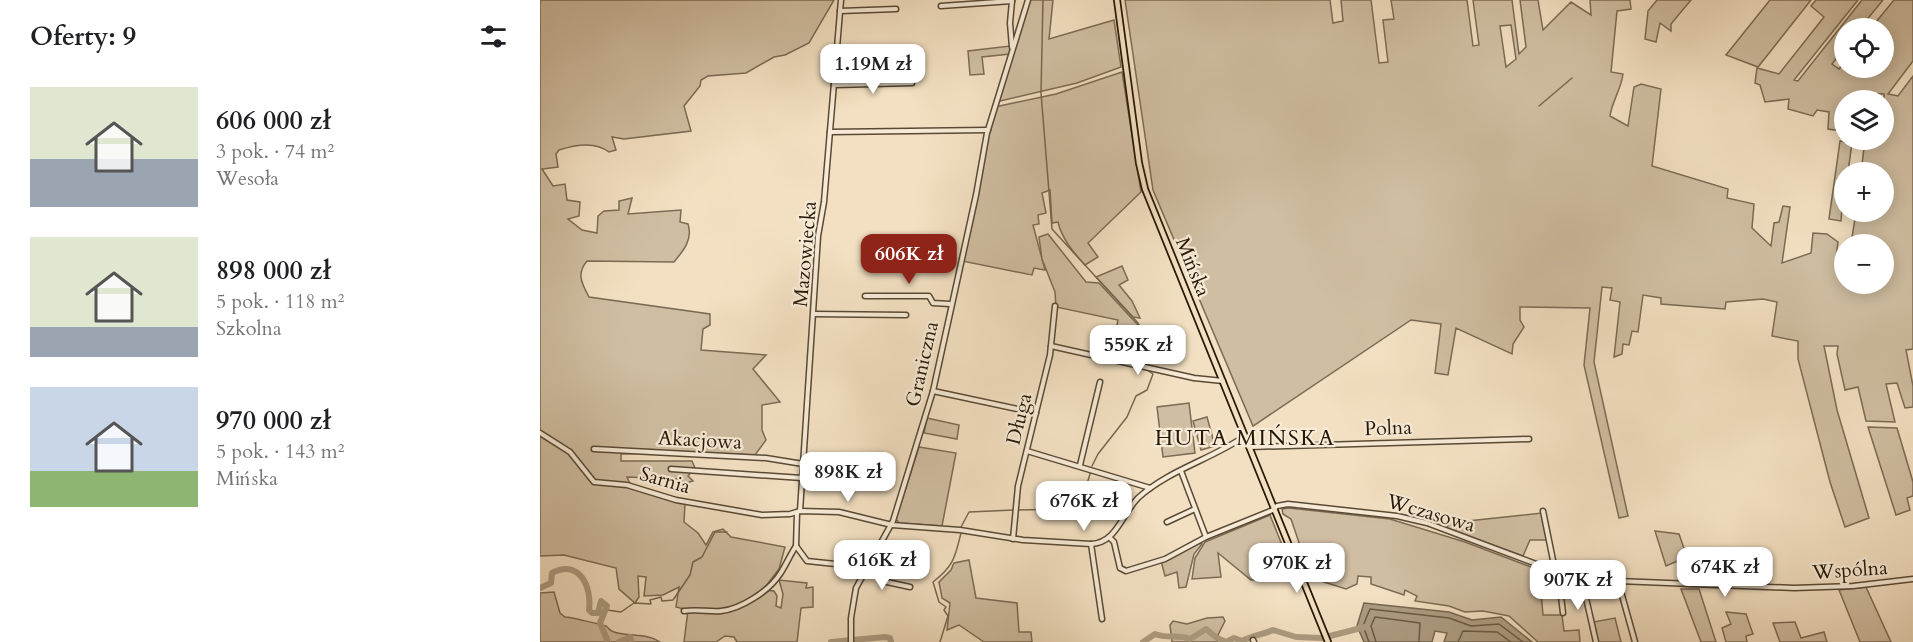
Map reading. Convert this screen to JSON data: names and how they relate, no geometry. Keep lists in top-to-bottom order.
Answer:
{
  "streets": {
    "main road": ["Mińska"],
    "street": [
      "Mazowiecka",
      "Graniczna",
      "Długa",
      "Polna",
      "Akacjowa",
      "Sarnia",
      "Wczasowa",
      "Wspólna"
    ]
  },
  "crossings": [
    ["Mazowiecka", "Akacjowa"],
    ["Mazowiecka", "Sarnia"],
    ["Mińska", "Polna"],
    ["Mińska", "Wczasowa"],
    ["Graniczna", "Sarnia"],
    ["Długa", "Sarnia"],
    ["Wczasowa", "Wspólna"]
  ],
  "districts": ["HUTA MIŃSKA"],
  "page": {
    "heading": "Oferty: 9",
    "map_buttons": ["+", "−"],
    "price": [
      "1.19M zł",
      "606K zł",
      "559K zł",
      "898K zł",
      "676K zł",
      "616K zł",
      "970K zł",
      "674K zł",
      "907K zł"
    ],
    "list": [
      {
        "name": "606 000 zł",
        "note": "3 pok. · 74 m² · Wesoła"
      },
      {
        "name": "898 000 zł",
        "note": "5 pok. · 118 m² · Szkolna"
      },
      {
        "name": "970 000 zł",
        "note": "5 pok. · 143 m² · Mińska"
      }
    ]
  }
}
